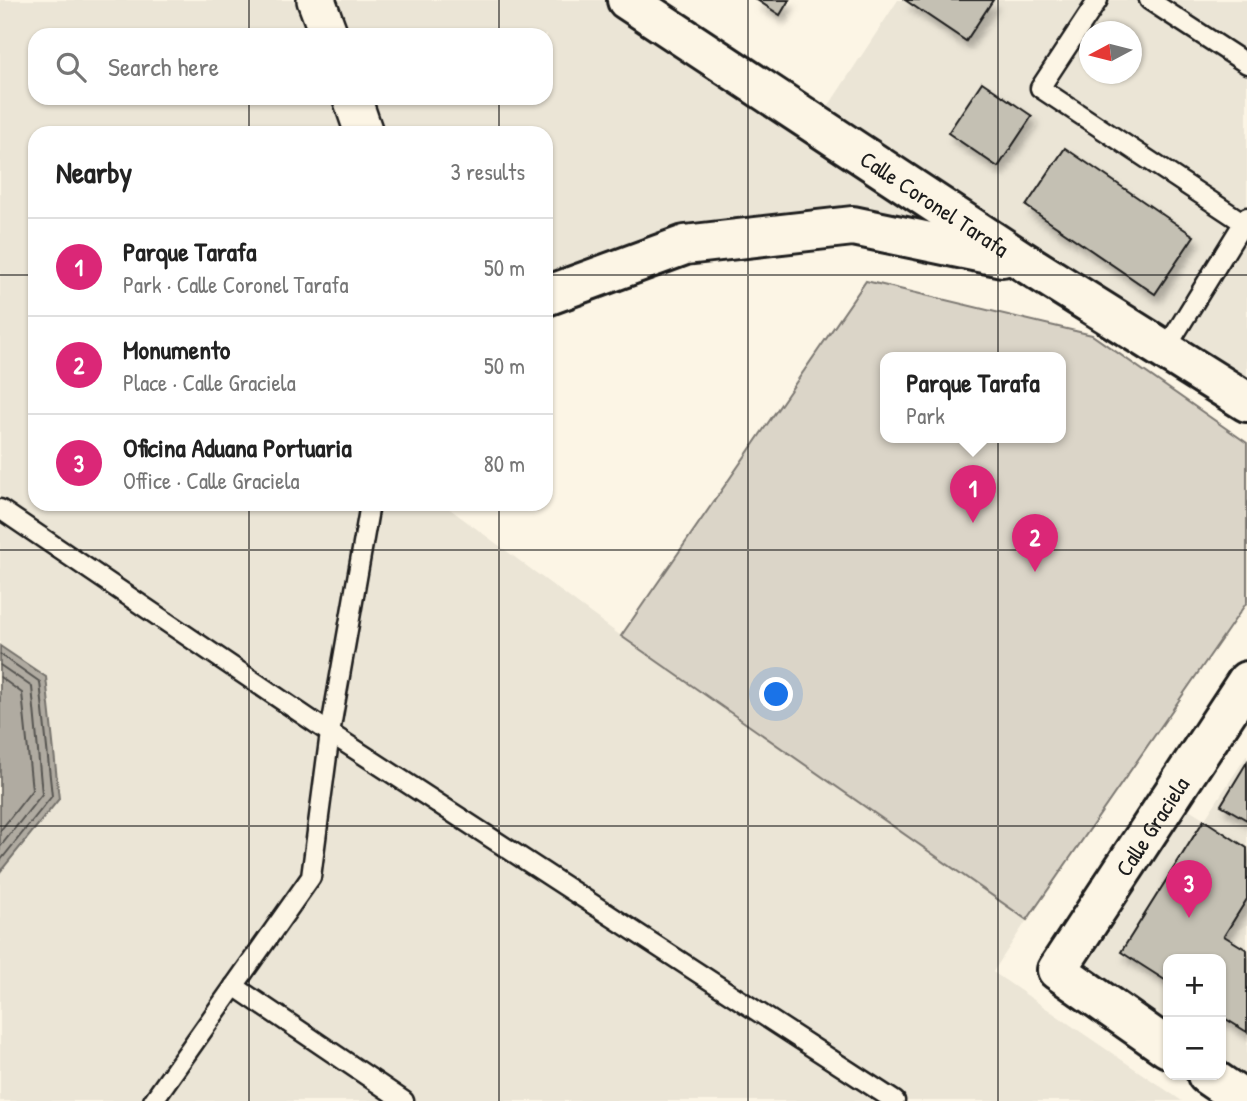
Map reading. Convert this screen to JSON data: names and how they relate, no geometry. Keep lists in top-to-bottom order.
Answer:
{
  "streets": {
    "street": ["Calle Coronel Tarafa", "Calle Graciela"]
  },
  "north": "left",
  "page": {
    "search": "Search here",
    "heading": ["Nearby", "3 results"],
    "list": [
      {
        "mark": "1",
        "name": "Parque Tarafa",
        "note": "Park · Calle Coronel Tarafa",
        "value": "50 m"
      },
      {
        "mark": "2",
        "name": "Monumento",
        "note": "Place · Calle Graciela",
        "value": "50 m"
      },
      {
        "mark": "3",
        "name": "Oficina Aduana Portuaria",
        "note": "Office · Calle Graciela",
        "value": "80 m"
      }
    ],
    "popup": ["Parque Tarafa", "Park"],
    "pins": ["1", "2", "3"],
    "map_buttons": ["+", "−"]
  }
}
